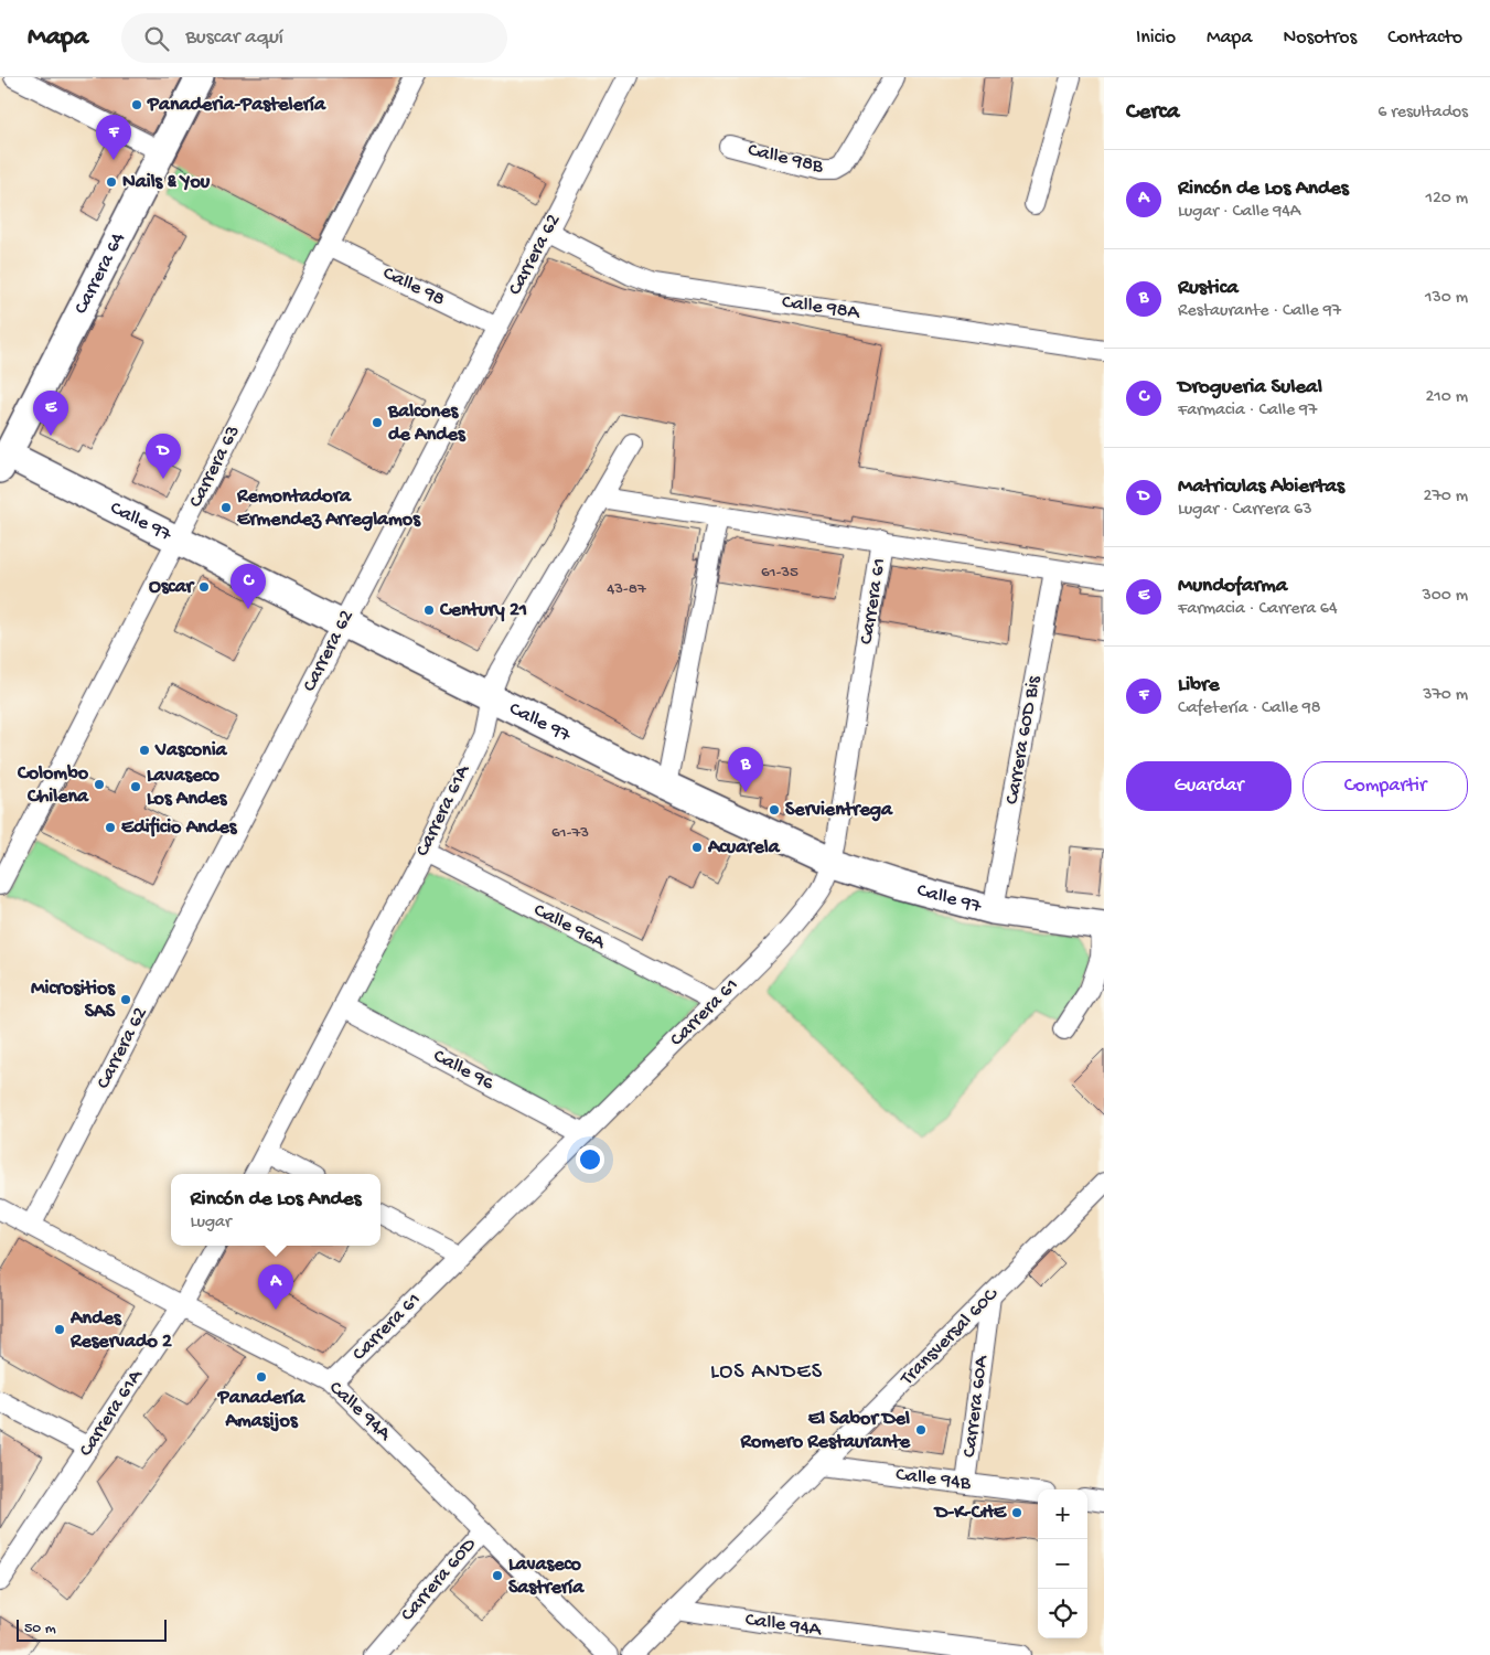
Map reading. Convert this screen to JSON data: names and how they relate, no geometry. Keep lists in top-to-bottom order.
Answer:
{
  "streets": {
    "street": [
      "Calle 98B",
      "Carrera 62",
      "Carrera 64",
      "Calle 98",
      "Calle 98A",
      "Carrera 63",
      "Calle 97",
      "Carrera 61",
      "Carrera 60D Bis",
      "Carrera 61A",
      "Calle 96A",
      "Calle 96",
      "Transversal 60C",
      "Carrera 60A",
      "Calle 94A",
      "Calle 94B",
      "Carrera 60D"
    ]
  },
  "crossings": [
    ["Carrera 62", "Calle 98"],
    ["Carrera 62", "Calle 98A"],
    ["Carrera 62", "Calle 97"],
    ["Carrera 62", "Calle 94A"],
    ["Carrera 64", "Calle 97"],
    ["Calle 98", "Carrera 63"],
    ["Carrera 63", "Calle 97"],
    ["Calle 97", "Carrera 61"],
    ["Calle 97", "Carrera 60D Bis"],
    ["Calle 97", "Carrera 61A"],
    ["Carrera 61", "Calle 96A"],
    ["Carrera 61", "Calle 96"],
    ["Carrera 61", "Calle 94A"],
    ["Carrera 61A", "Calle 96A"],
    ["Carrera 61A", "Calle 96"],
    ["Carrera 61A", "Calle 94A"],
    ["Transversal 60C", "Carrera 60A"],
    ["Transversal 60C", "Calle 94A"],
    ["Transversal 60C", "Calle 94B"],
    ["Carrera 60A", "Calle 94B"],
    ["Calle 94A", "Carrera 60D"]
  ],
  "districts": ["LOS ANDES"],
  "places": [
    "Panaderia-Pastelería",
    "Nails & You",
    "Balcones de Andes",
    "Remontadora Ermendez Arreglamos",
    "Oscar",
    "Century 21",
    "Vasconia",
    "Colombo Chilena",
    "Lavaseco Los Andes",
    "Servientrega",
    "Edificio Andes",
    "Acuarela",
    "Micrositios SAS",
    "Andes Reservado 2",
    "Panadería Amasijos",
    "El Sabor Del Romero Restaurante",
    "D-K-CHE",
    "Lavaseco Sastrería"
  ],
  "house_numbers": ["61-35", "43-87", "61-73"],
  "scale_bar": "50 m",
  "page": {
    "header": "Mapa",
    "search": "Buscar aquí",
    "nav": [
      "Inicio",
      "Mapa",
      "Nosotros",
      "Contacto"
    ],
    "heading": ["Cerca", "6 resultados"],
    "pins": [
      "F",
      "E",
      "D",
      "C",
      "B",
      "A"
    ],
    "list": [
      {
        "mark": "A",
        "name": "Rincón de Los Andes",
        "note": "Lugar · Calle 94A",
        "value": "120 m"
      },
      {
        "mark": "B",
        "name": "Rustica",
        "note": "Restaurante · Calle 97",
        "value": "130 m"
      },
      {
        "mark": "C",
        "name": "Drogueria Suleal",
        "note": "Farmacia · Calle 97",
        "value": "210 m"
      },
      {
        "mark": "D",
        "name": "Matriculas Abiertas",
        "note": "Lugar · Carrera 63",
        "value": "270 m"
      },
      {
        "mark": "E",
        "name": "Mundofarma",
        "note": "Farmacia · Carrera 64",
        "value": "300 m"
      },
      {
        "mark": "F",
        "name": "Libre",
        "note": "Cafetería · Calle 98",
        "value": "370 m"
      }
    ],
    "buttons": ["Guardar", "Compartir"],
    "popup": ["Rincón de Los Andes", "Lugar"],
    "map_buttons": ["+", "−"],
    "scale": "50 m"
  }
}
